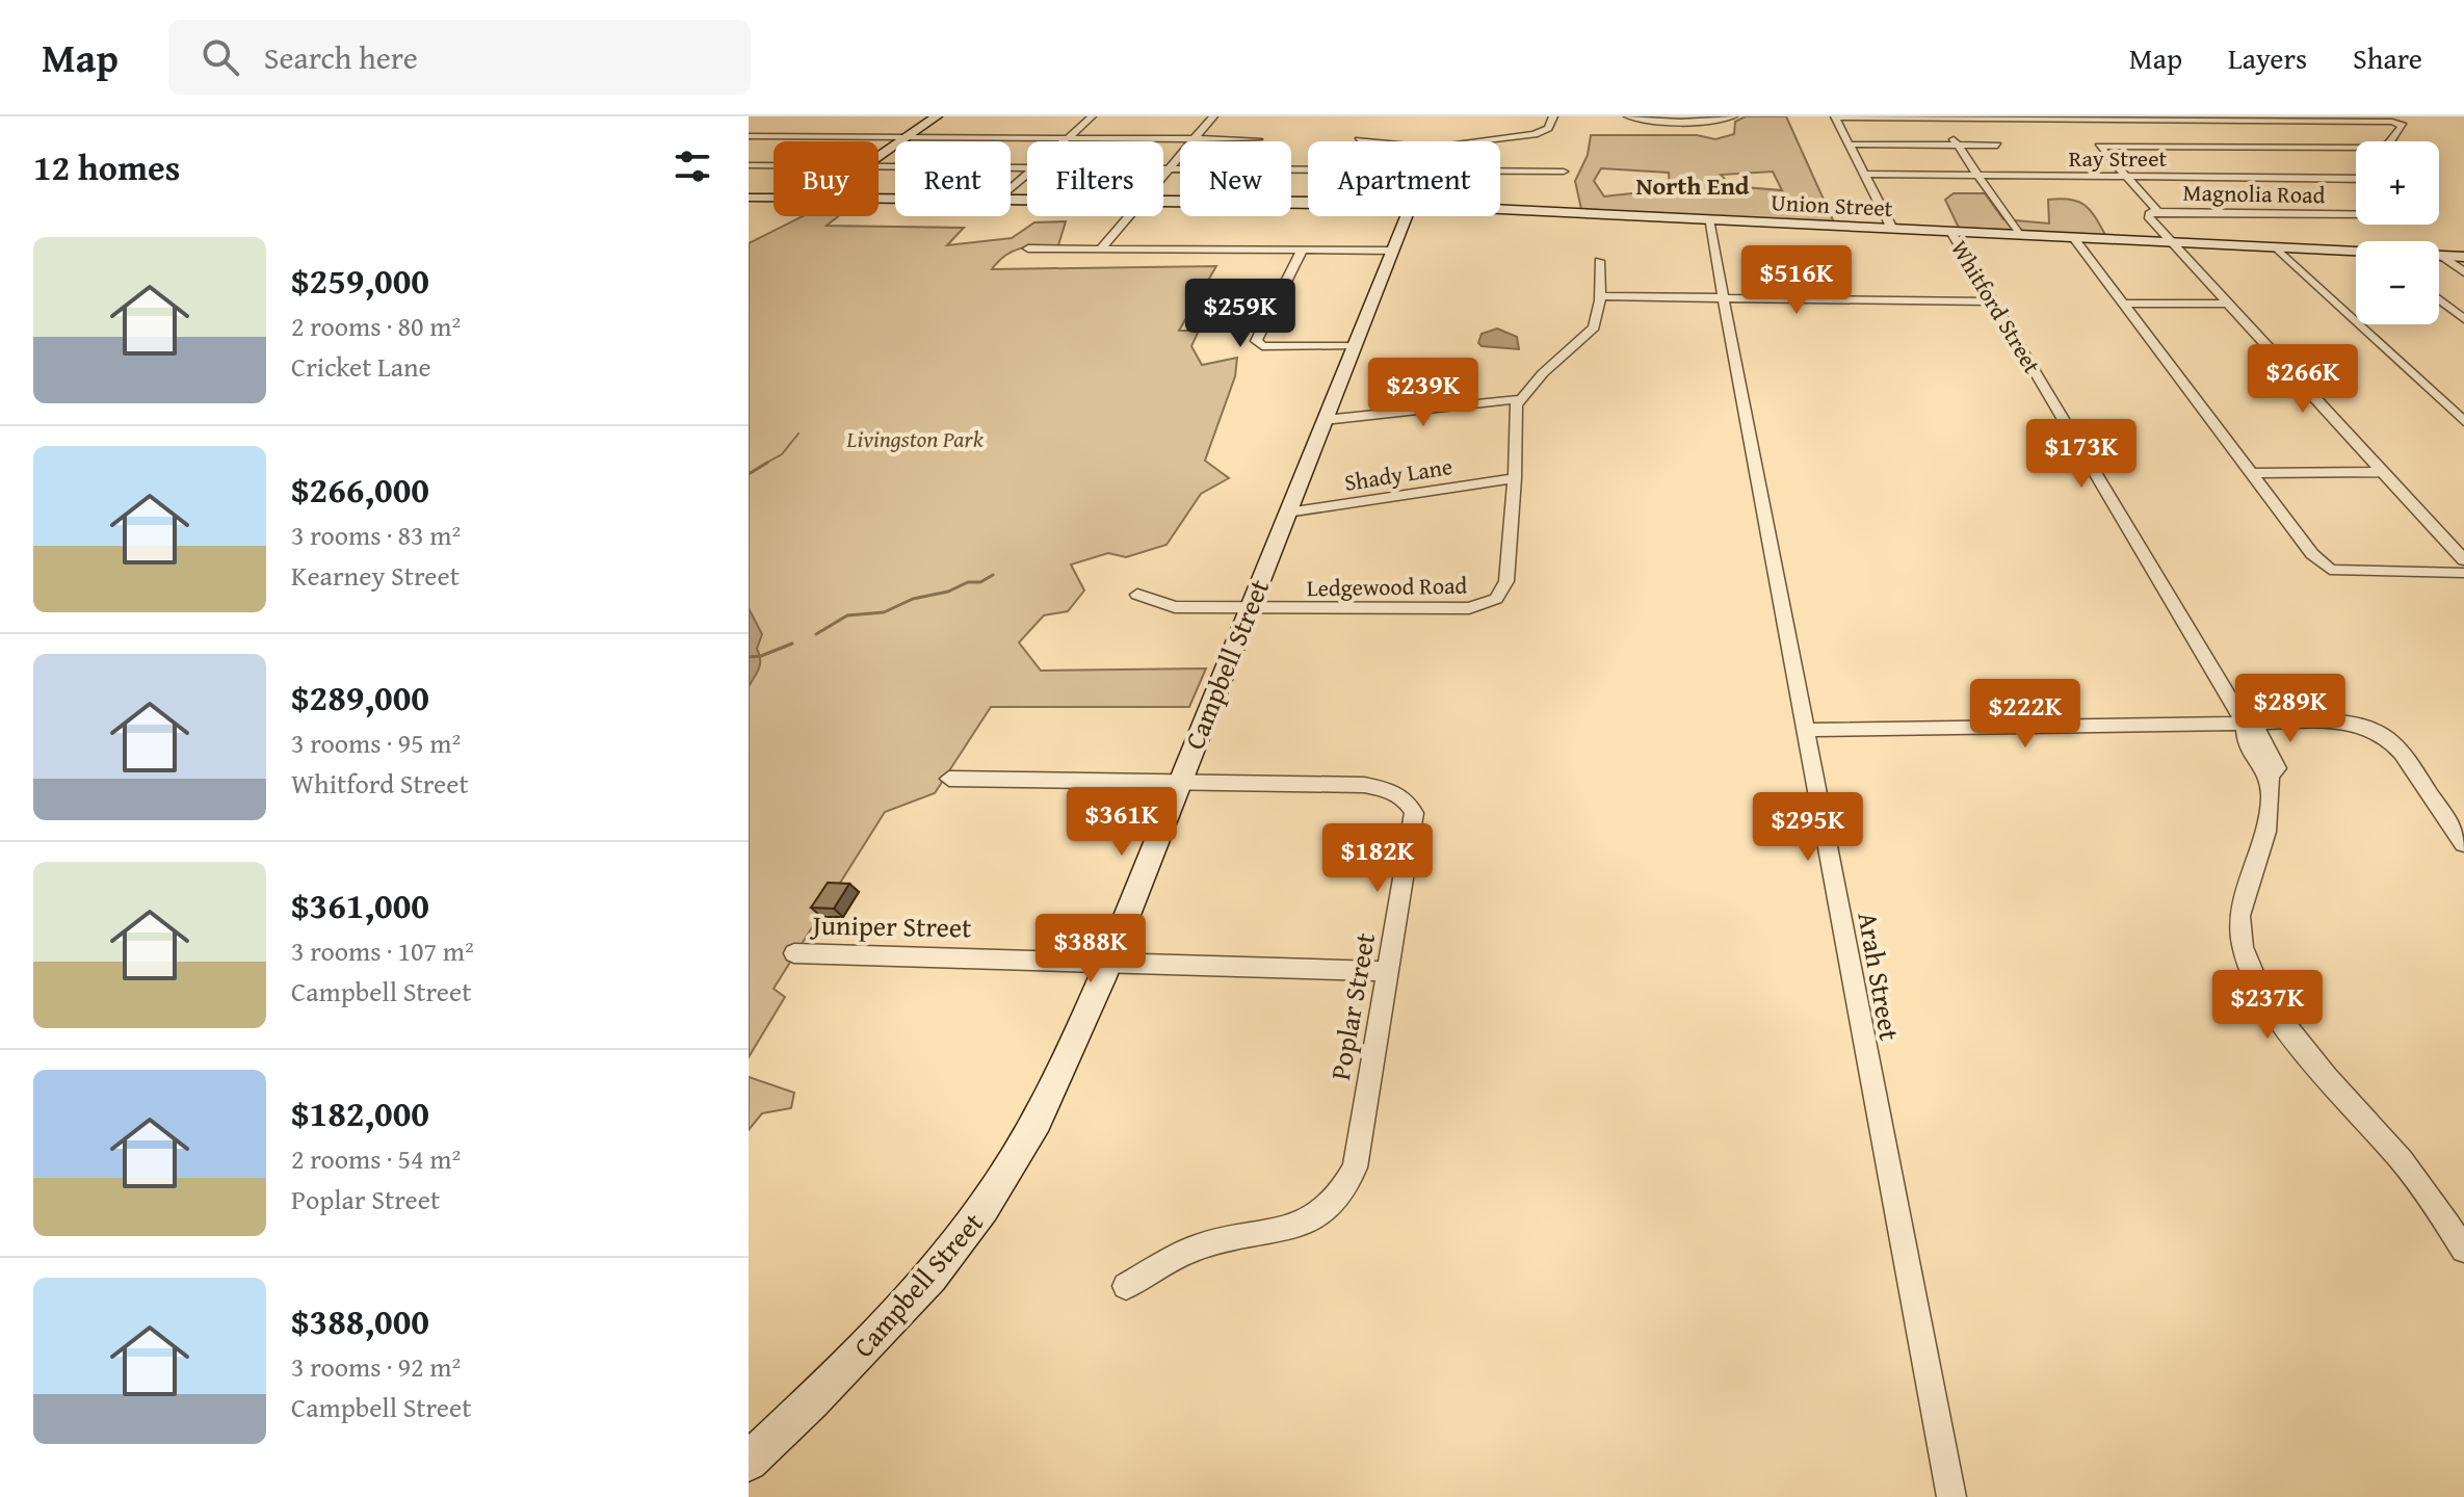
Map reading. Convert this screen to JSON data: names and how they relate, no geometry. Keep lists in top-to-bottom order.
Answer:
{
  "streets": {
    "street": [
      "Ray Street",
      "Magnolia Road",
      "Union Street",
      "Whitford Street",
      "Shady Lane",
      "Ledgewood Road",
      "Campbell Street",
      "Juniper Street",
      "Arah Street",
      "Poplar Street"
    ]
  },
  "crossings": [
    ["Union Street", "Whitford Street"],
    ["Union Street", "Arah Street"],
    ["Shady Lane", "Ledgewood Road"],
    ["Shady Lane", "Campbell Street"],
    ["Ledgewood Road", "Campbell Street"],
    ["Campbell Street", "Juniper Street"],
    ["Campbell Street", "Poplar Street"],
    ["Juniper Street", "Poplar Street"]
  ],
  "districts": ["North End"],
  "parks": ["Livingston Park"],
  "page": {
    "header": "Map",
    "search": "Search here",
    "nav": ["Map", "Layers", "Share"],
    "heading": "12 homes",
    "map_buttons": ["+", "−"],
    "chip": [
      "Buy",
      "Rent",
      "Filters",
      "New",
      "Apartment"
    ],
    "list": [
      {
        "name": "$259,000",
        "note": "2 rooms · 80 m² · Cricket Lane"
      },
      {
        "name": "$266,000",
        "note": "3 rooms · 83 m² · Kearney Street"
      },
      {
        "name": "$289,000",
        "note": "3 rooms · 95 m² · Whitford Street"
      },
      {
        "name": "$361,000",
        "note": "3 rooms · 107 m² · Campbell Street"
      },
      {
        "name": "$182,000",
        "note": "2 rooms · 54 m² · Poplar Street"
      },
      {
        "name": "$388,000",
        "note": "3 rooms · 92 m² · Campbell Street"
      }
    ],
    "price": [
      "$516K",
      "$259K",
      "$266K",
      "$239K",
      "$173K",
      "$289K",
      "$222K",
      "$361K",
      "$295K",
      "$182K",
      "$388K",
      "$237K"
    ]
  }
}
